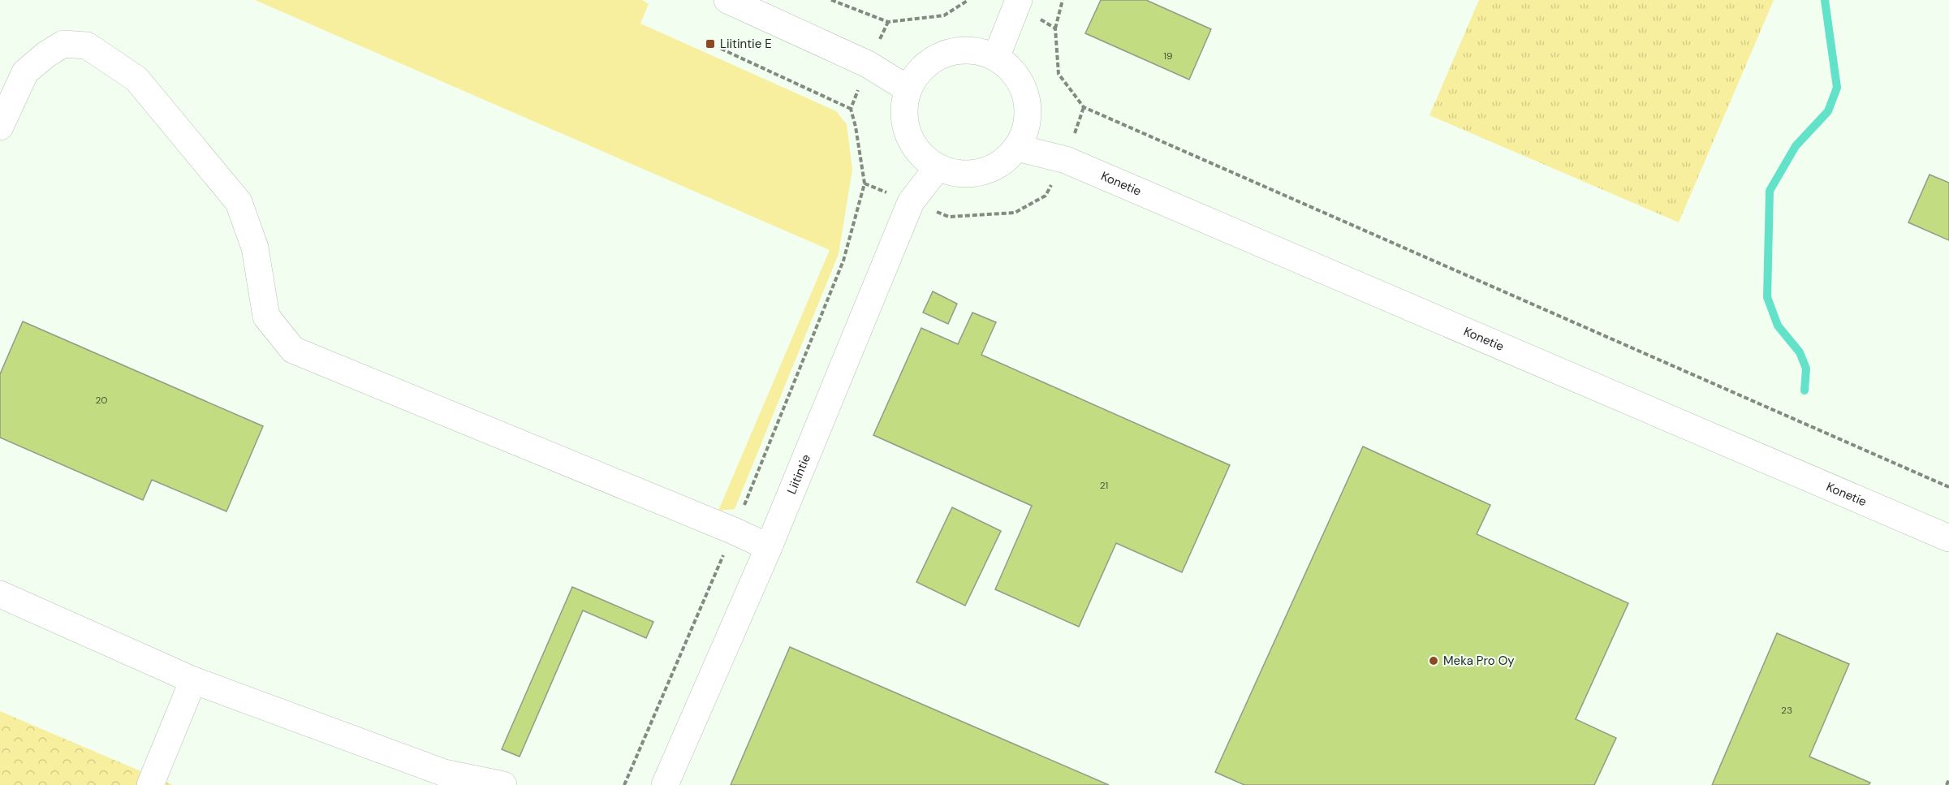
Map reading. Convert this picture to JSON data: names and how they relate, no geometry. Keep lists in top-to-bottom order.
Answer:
{
  "streets": {
    "street": ["Konetie", "Liitintie"]
  },
  "crossings": [
    ["Konetie", "Liitintie"]
  ],
  "places": {
    "transit": ["Liitintie E"],
    "other": ["Meka Pro Oy"]
  },
  "house_numbers": [
    "19",
    "20",
    "21",
    "23"
  ]
}
